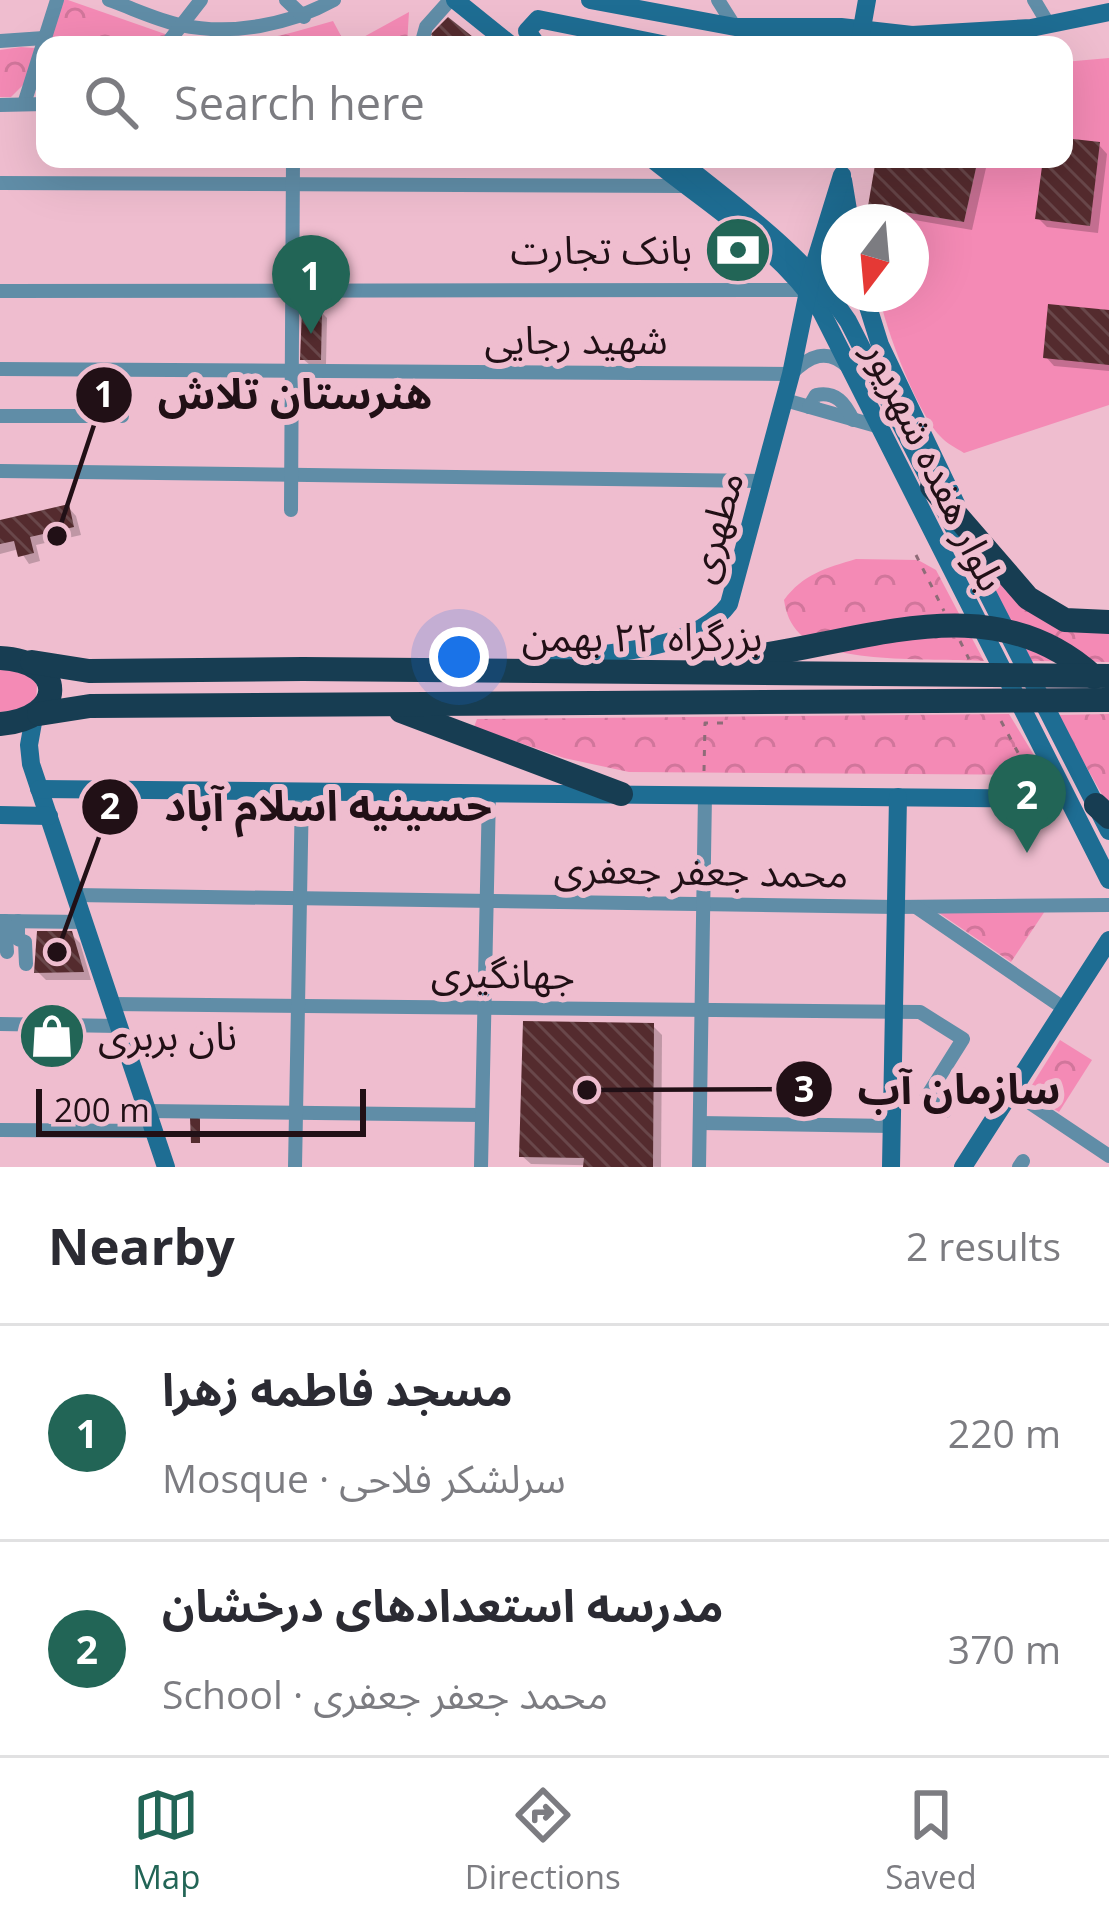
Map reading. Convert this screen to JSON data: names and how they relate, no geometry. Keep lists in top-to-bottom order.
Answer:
{
  "streets": {
    "highway": ["بزرگراه ۲۲ بهمن"],
    "main road": ["بلوار هفده شهریور", "مطهری"],
    "street": ["شهید رجایی", "محمد جعفر جعفری", "جهانگیری"]
  },
  "crossings": [
    ["شهید رجایی", "بلوار هفده شهریور"],
    ["شهید رجایی", "مطهری"]
  ],
  "places": {
    "bank": ["بانک تجارت"],
    "other": ["هنرستان تلاش", "حسینیه اسلام آباد", "سازمان آب"],
    "shop": ["نان بربری"]
  },
  "scale_bar": "200 m",
  "north": "bottom",
  "page": {
    "search": "Search here",
    "pins": ["1", "2"],
    "scale": "200 m",
    "heading": ["Nearby", "2 results"],
    "list": [
      {
        "mark": "1",
        "name": "مسجد فاطمه زهرا",
        "note": "Mosque · سرلشکر فلاحی",
        "value": "220 m"
      },
      {
        "mark": "2",
        "name": "مدرسه استعدادهای درخشان",
        "note": "School · محمد جعفر جعفری",
        "value": "370 m"
      }
    ],
    "nav": ["Map", "Directions", "Saved"]
  }
}
